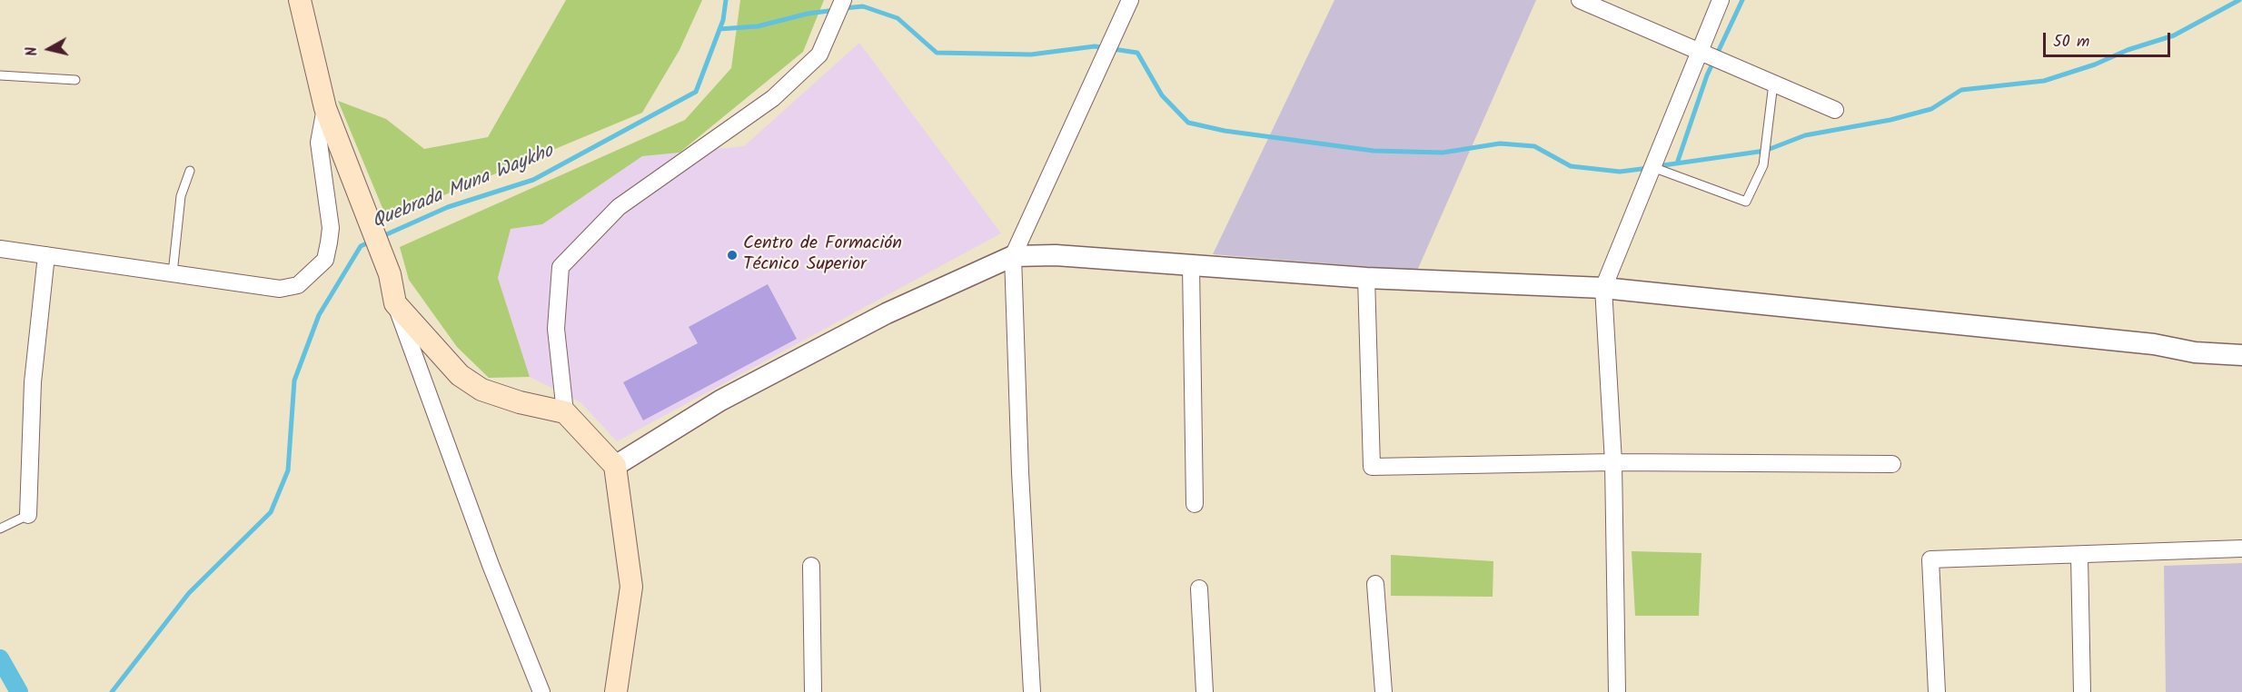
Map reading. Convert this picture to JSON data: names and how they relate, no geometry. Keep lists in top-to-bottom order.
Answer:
{
  "water": ["Quebrada Muna Waykho"],
  "places": ["Centro de Formación Técnico Superior"],
  "scale_bar": "50 m",
  "north": "left"
}
